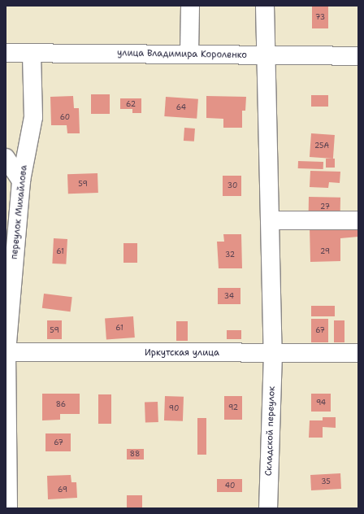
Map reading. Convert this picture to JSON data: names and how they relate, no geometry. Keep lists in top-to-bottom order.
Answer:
{
  "streets": {
    "street": [
      "улица Владимира Короленко",
      "переулок Михайлова",
      "Иркутская улица",
      "Складской переулок"
    ]
  },
  "crossings": [
    ["улица Владимира Короленко", "переулок Михайлова"],
    ["улица Владимира Короленко", "Складской переулок"],
    ["переулок Михайлова", "Иркутская улица"],
    ["Иркутская улица", "Складской переулок"]
  ],
  "house_numbers": [
    "73",
    "62",
    "64",
    "60",
    "25А",
    "59",
    "30",
    "27",
    "61",
    "29",
    "32",
    "34",
    "61",
    "59",
    "67",
    "94",
    "86",
    "92",
    "90",
    "67",
    "88",
    "35",
    "40",
    "69"
  ]
}
